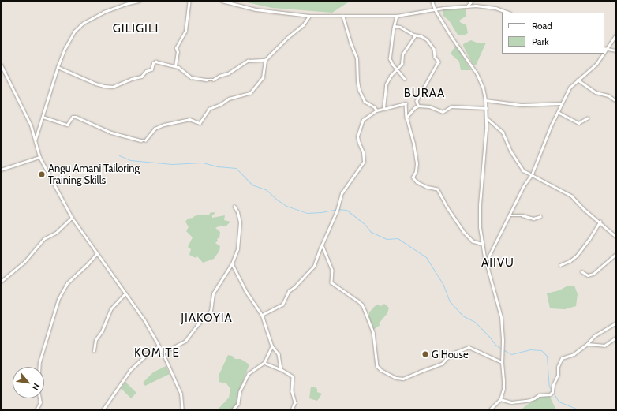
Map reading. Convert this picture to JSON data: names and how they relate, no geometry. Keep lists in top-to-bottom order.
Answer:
{
  "districts": [
    "GILIGILI",
    "BURAA",
    "AIIVU",
    "JIAKOYIA",
    "KOMITE"
  ],
  "places": ["Angu Amani Tailoring Training Skills", "G House"],
  "legend": ["Road", "Park"],
  "north": "bottom right"
}
